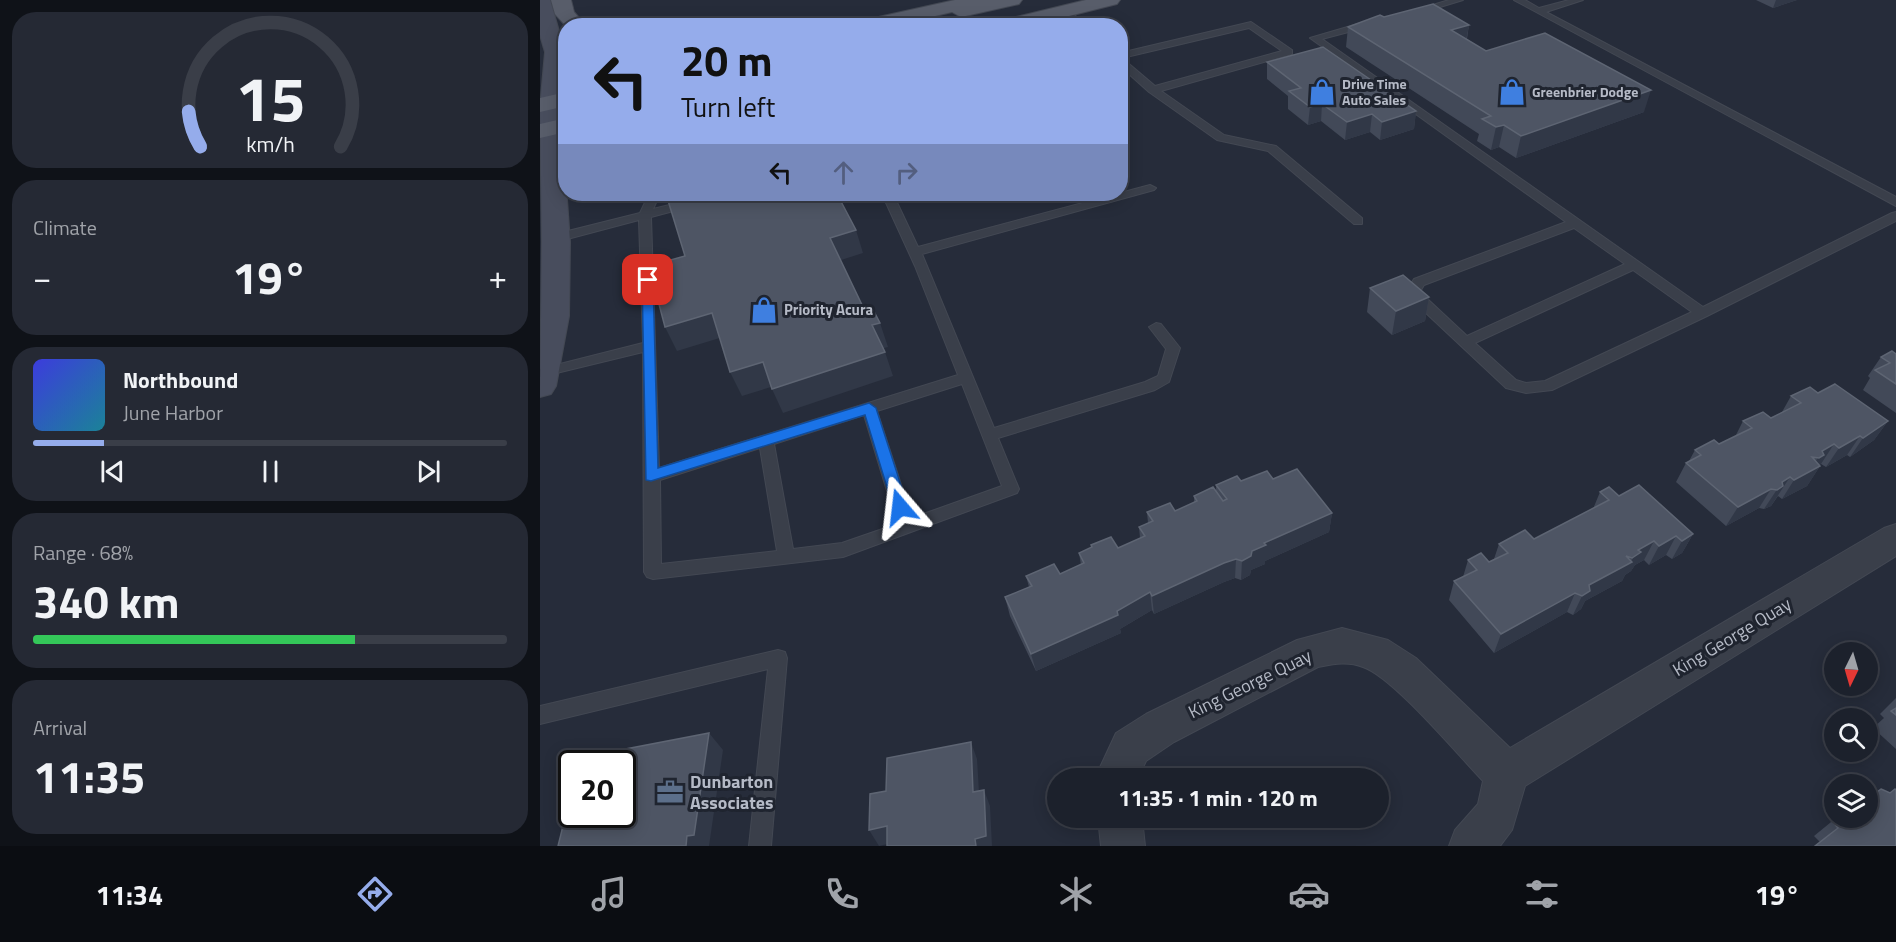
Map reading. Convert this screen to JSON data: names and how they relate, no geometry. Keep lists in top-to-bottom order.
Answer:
{
  "streets": {
    "street": ["King George Quay"]
  },
  "places": {
    "shop": ["Drive Time Auto Sales", "Greenbrier Dodge", "Priority Acura"],
    "office": ["Dunbarton Associates"]
  },
  "north": "bottom",
  "page": {
    "turn": ["20 m", "Turn left"],
    "tile": [
      "Climate",
      ["Range · 68%", "340 km"],
      ["Arrival", "11:35"]
    ],
    "heat": ["−", "19°", "+"],
    "song": ["Northbound", "June Harbor"],
    "limit": "20",
    "trip": "11:35 · 1 min · 120 m",
    "tabs": ["11:34", "19°"],
    "gauge": ["15", "km/h"]
  }
}
